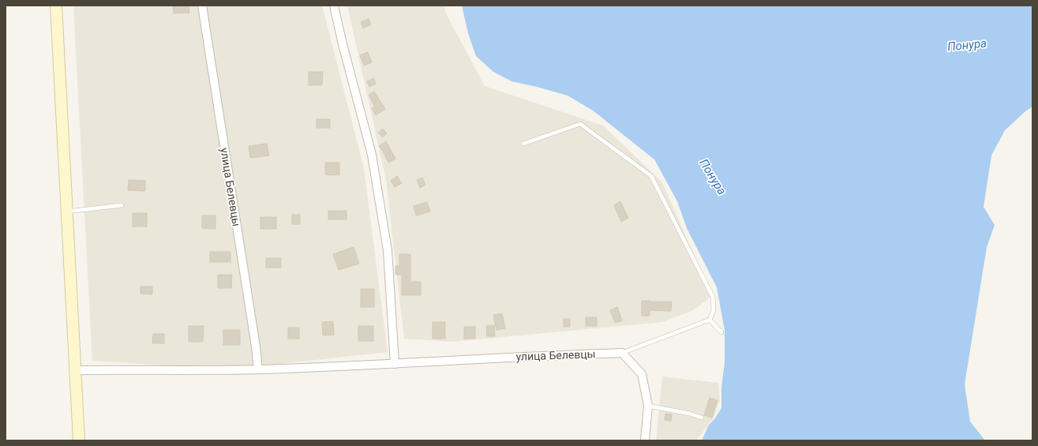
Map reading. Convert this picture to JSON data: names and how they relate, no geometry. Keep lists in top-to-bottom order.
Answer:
{
  "streets": {
    "street": ["улица Белевцы"]
  },
  "water": ["Понура"]
}
